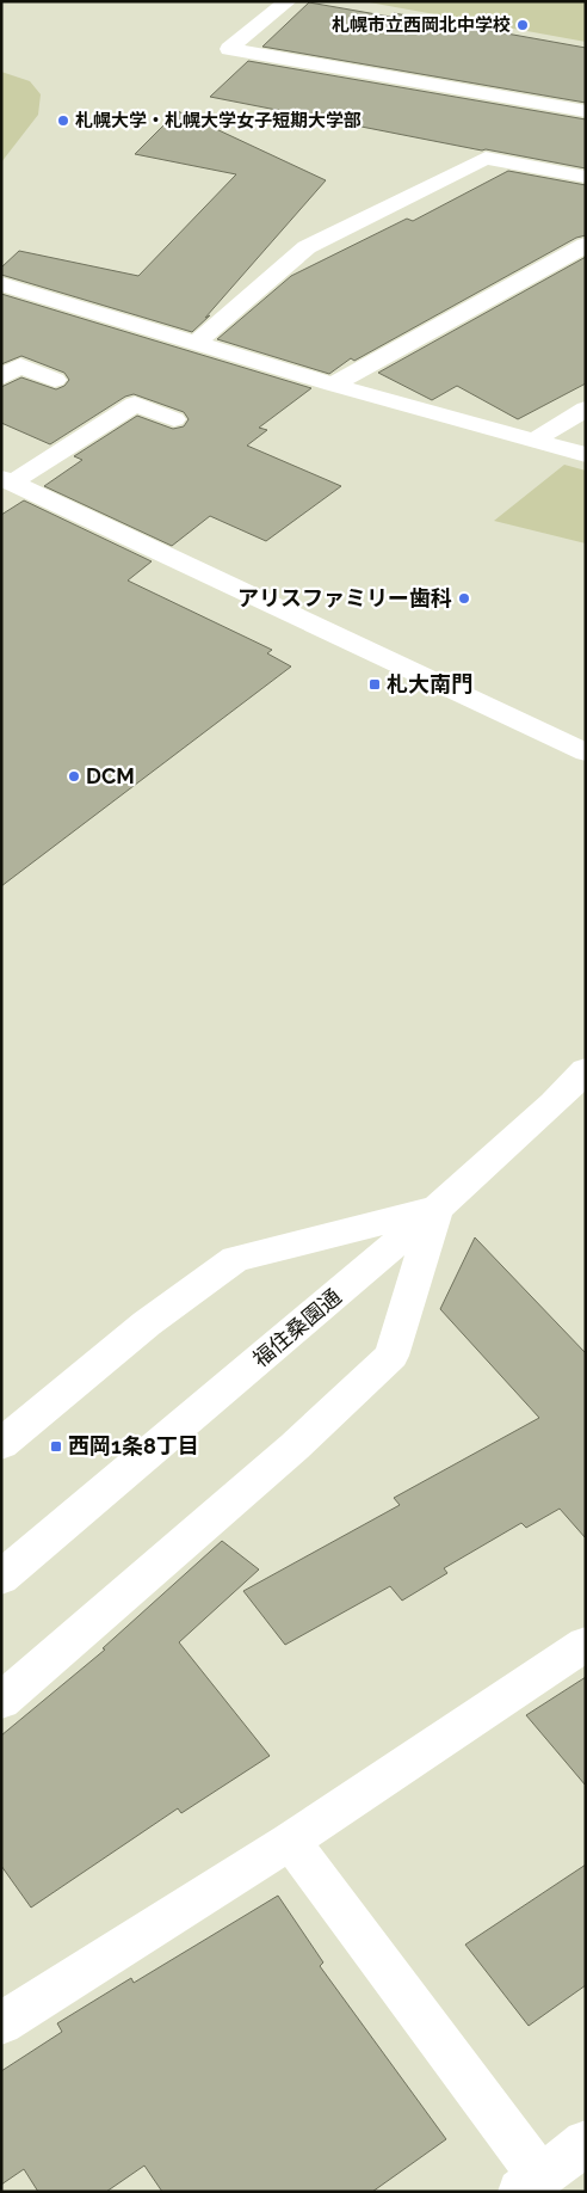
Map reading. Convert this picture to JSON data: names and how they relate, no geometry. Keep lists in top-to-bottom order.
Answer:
{
  "streets": {
    "street": ["福住桑園通"]
  },
  "places": {
    "other": [
      "札幌市立西岡北中学校",
      "札幌大学・札幌大学女子短期大学部",
      "アリスファミリー歯科",
      "DCM"
    ],
    "transit": ["札大南門", "西岡1条8丁目"]
  }
}
